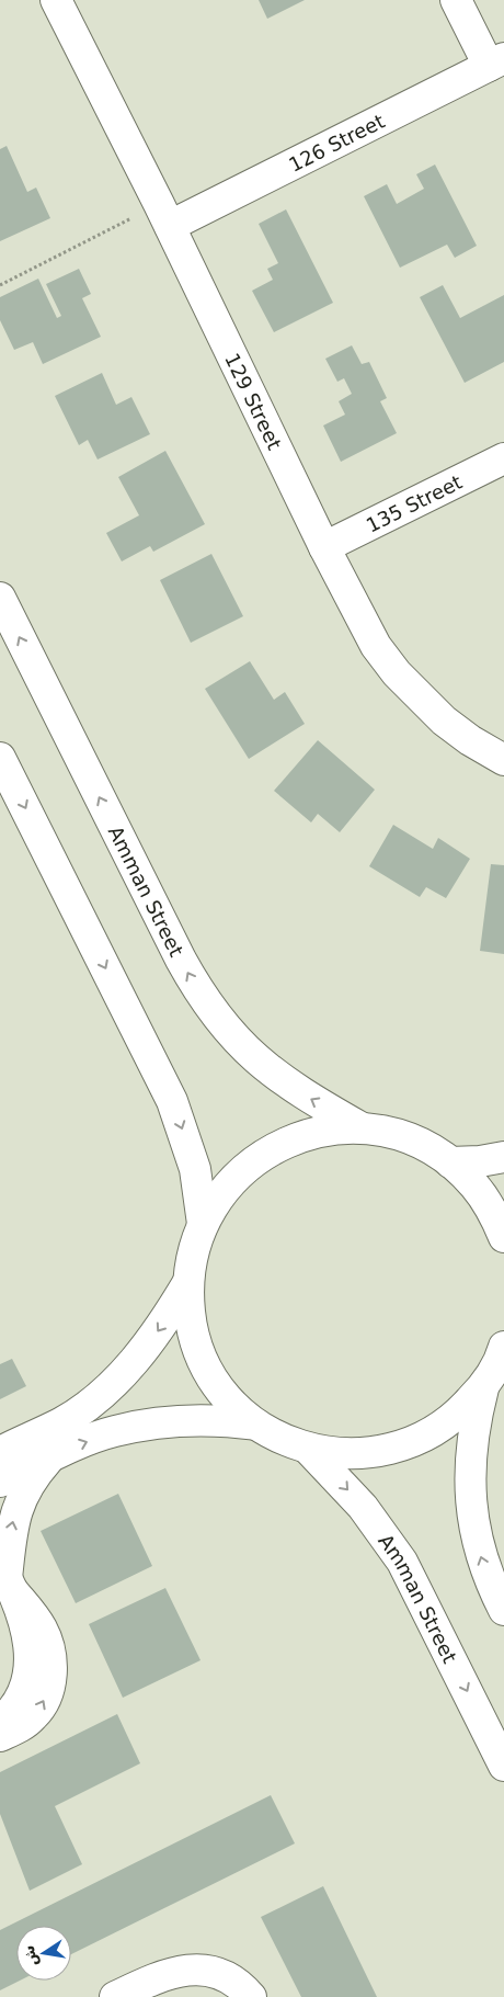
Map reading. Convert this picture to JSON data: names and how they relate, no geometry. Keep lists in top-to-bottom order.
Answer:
{
  "streets": {
    "street": [
      "126 Street",
      "129 Street",
      "135 Street",
      "Amman Street"
    ]
  },
  "crossings": [
    ["126 Street", "129 Street"],
    ["129 Street", "135 Street"]
  ],
  "north": "left"
}
